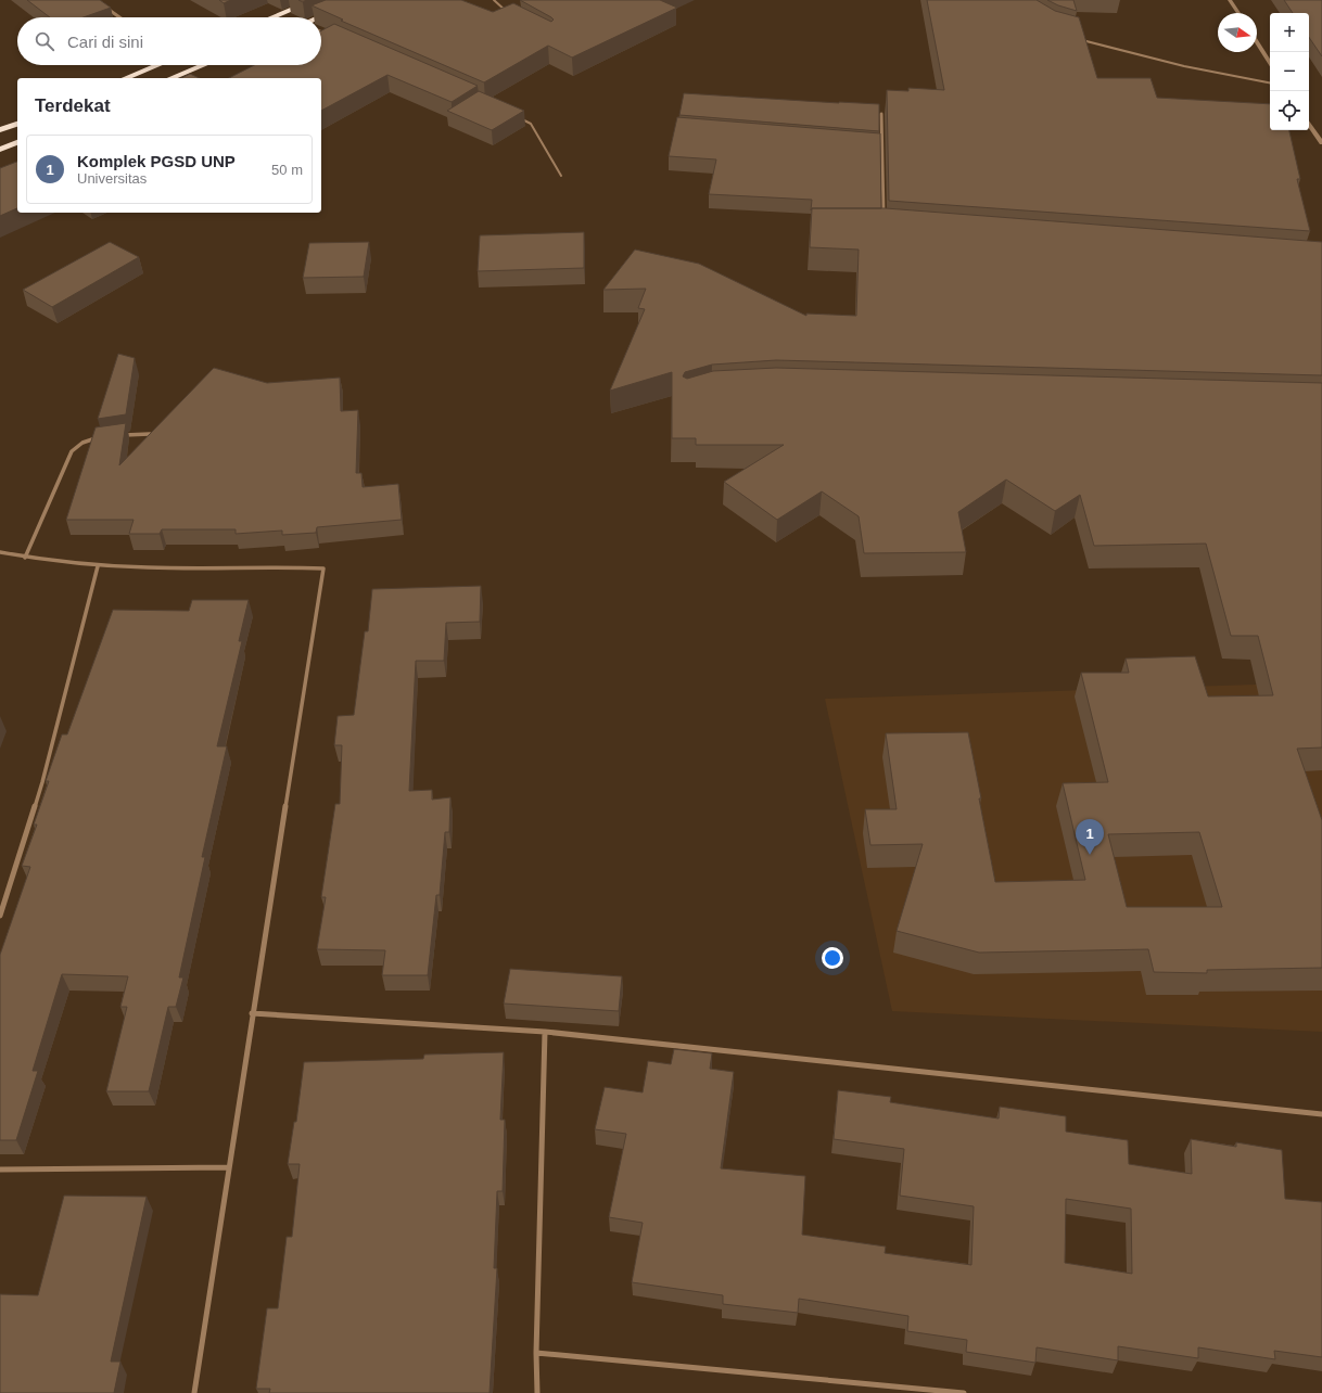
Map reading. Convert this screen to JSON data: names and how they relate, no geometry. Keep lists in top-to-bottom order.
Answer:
{
  "north": "right",
  "page": {
    "map_buttons": ["+", "−"],
    "search": "Cari di sini",
    "heading": "Terdekat",
    "list": [
      {
        "mark": "1",
        "name": "Komplek PGSD UNP",
        "note": "Universitas",
        "value": "50 m"
      }
    ],
    "pins": "1"
  }
}
